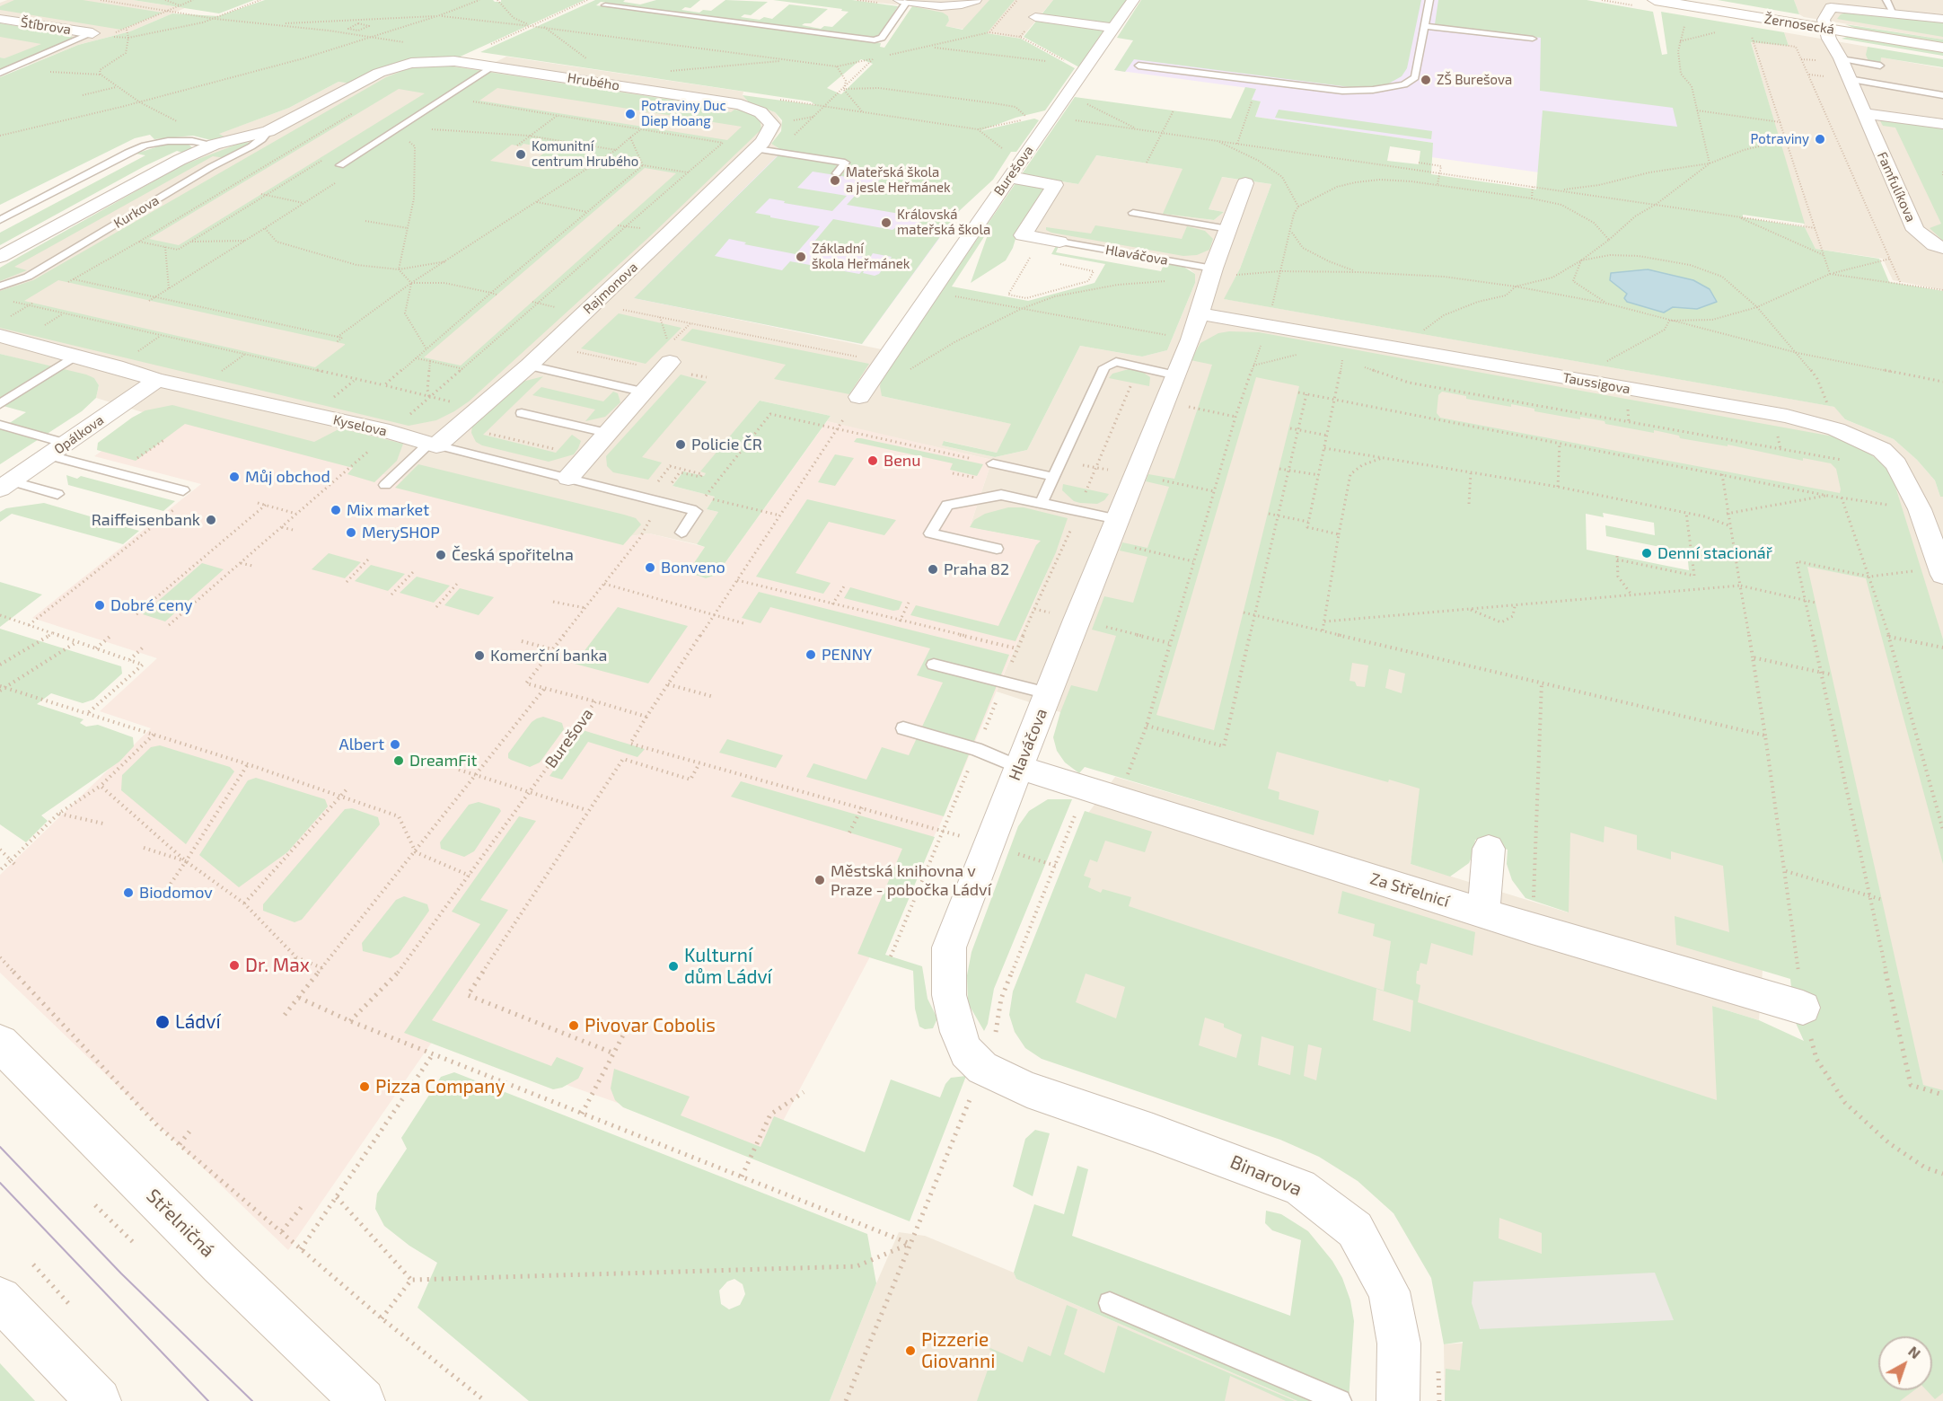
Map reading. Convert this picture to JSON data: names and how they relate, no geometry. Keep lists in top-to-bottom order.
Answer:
{
  "streets": {
    "main road": ["Žernosecká", "Střelničná"],
    "street": [
      "Štíbrova",
      "Hrubého",
      "Burešova",
      "Famfulíkova",
      "Kurkova",
      "Hlaváčova",
      "Rajmonova",
      "Taussigova",
      "Kyselova",
      "Opálkova",
      "Za Střelnicí",
      "Binarova"
    ]
  },
  "crossings": [
    ["Žernosecká", "Famfulíkova"],
    ["Hrubého", "Kurkova"],
    ["Hrubého", "Rajmonova"],
    ["Hlaváčova", "Taussigova"],
    ["Hlaváčova", "Za Střelnicí"],
    ["Hlaváčova", "Binarova"],
    ["Rajmonova", "Kyselova"],
    ["Kyselova", "Opálkova"]
  ],
  "places": [
    "ZŠ Burešova",
    "Potraviny Duc Diep Hoang",
    "Potraviny",
    "Komunitní centrum Hrubého",
    "Mateřská škola a jesle Heřmánek",
    "Královská mateřská škola",
    "Základní škola Heřmánek",
    "Policie ČR",
    "Benu",
    "Můj obchod",
    "Mix market",
    "Raiffeisenbank",
    "MerySHOP",
    "Denní stacionář",
    "Česká spořitelna",
    "Bonveno",
    "Praha 82",
    "Dobré ceny",
    "PENNY",
    "Komerční banka",
    "Albert",
    "DreamFit",
    "Městská knihovna v Praze - pobočka Ládví",
    "Biodomov",
    "Dr. Max",
    "Kulturní dům Ládví",
    "Ládví",
    "Pivovar Cobolis",
    "Pizza Company",
    "Pizzerie Giovanni"
  ],
  "north": "top right"
}
